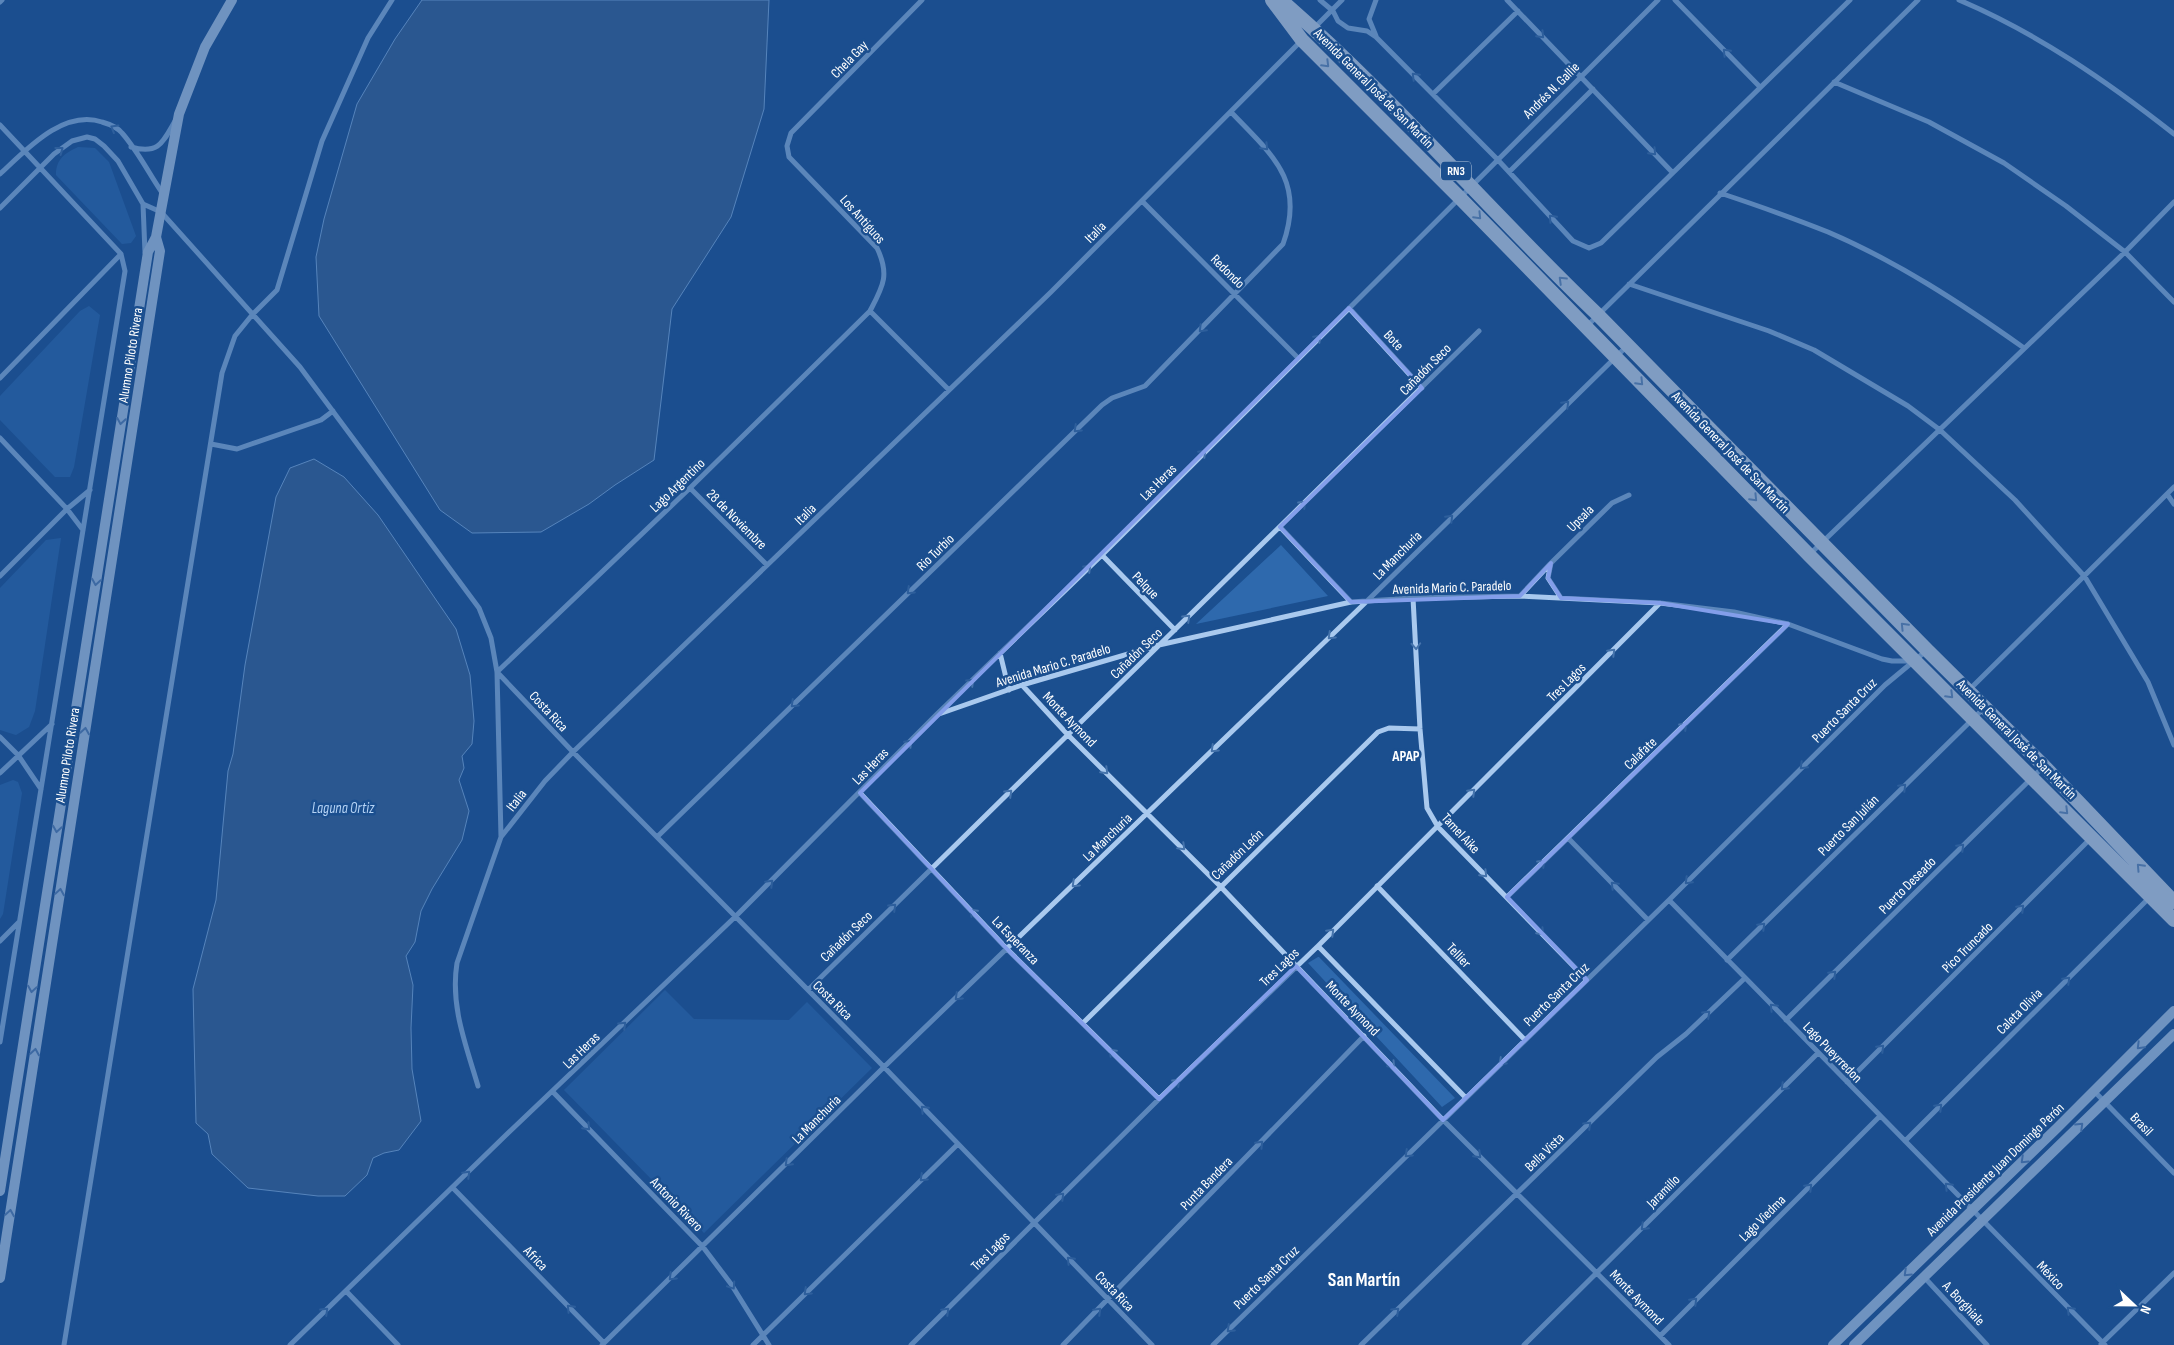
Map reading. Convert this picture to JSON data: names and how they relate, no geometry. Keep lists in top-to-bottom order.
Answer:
{
  "streets": {
    "highway": ["Avenida General José de San Martín", "RN3"],
    "main road": ["Alumno Piloto Rivera", "Avenida Presidente Juan Domingo Perón"],
    "street": [
      "Chela Gay",
      "Andrés N. Gallie",
      "Los Antiguos",
      "Italia",
      "Redondo",
      "Bote",
      "Cañadón Seco",
      "Las Heras",
      "Lago Argentino",
      "Upsala",
      "28 de Noviembre",
      "Rio Turbio",
      "La Manchuria",
      "Pelque",
      "Avenida Mario C. Paradelo",
      "Tres Lagos",
      "Puerto Santa Cruz",
      "Costa Rica",
      "Monte Aymond",
      "Calafate",
      "Puerto San Julián",
      "Tamel Aike",
      "Cañadón León",
      "Puerto Deseado",
      "La Esperanza",
      "Pico Truncado",
      "Tellier",
      "Caleta Olivia",
      "Lago Pueyrredon",
      "Brasil",
      "Bella Vista",
      "Punta Bandera",
      "Jaramillo",
      "Antonio Rivero",
      "Lago Viedma",
      "Africa",
      "México",
      "A. Borghiale"
    ]
  },
  "crossings": [
    ["Chela Gay", "Los Antiguos"],
    ["Avenida General José de San Martín", "Andrés N. Gallie"],
    ["Avenida General José de San Martín", "Italia"],
    ["Avenida General José de San Martín", "Las Heras"],
    ["Avenida General José de San Martín", "La Manchuria"],
    ["Avenida General José de San Martín", "Avenida Mario C. Paradelo"],
    ["Avenida General José de San Martín", "Puerto Santa Cruz"],
    ["Avenida General José de San Martín", "Puerto San Julián"],
    ["Avenida General José de San Martín", "Puerto Deseado"],
    ["Avenida General José de San Martín", "Pico Truncado"],
    ["Avenida General José de San Martín", "Caleta Olivia"],
    ["Andrés N. Gallie", "Las Heras"],
    ["Los Antiguos", "Lago Argentino"],
    ["Italia", "Redondo"],
    ["Italia", "28 de Noviembre"],
    ["Italia", "Rio Turbio"],
    ["Italia", "Costa Rica"],
    ["Redondo", "Las Heras"],
    ["Redondo", "Rio Turbio"],
    ["Bote", "Cañadón Seco"],
    ["Bote", "Las Heras"],
    ["Cañadón Seco", "Pelque"],
    ["Cañadón Seco", "Avenida Mario C. Paradelo"],
    ["Cañadón Seco", "Costa Rica"],
    ["Cañadón Seco", "Monte Aymond"],
    ["Cañadón Seco", "La Esperanza"],
    ["Las Heras", "Pelque"],
    ["Las Heras", "Avenida Mario C. Paradelo"],
    ["Las Heras", "Costa Rica"],
    ["Las Heras", "La Esperanza"],
    ["Las Heras", "Antonio Rivero"],
    ["Las Heras", "Africa"],
    ["Lago Argentino", "28 de Noviembre"],
    ["Lago Argentino", "Costa Rica"],
    ["Upsala", "Avenida Mario C. Paradelo"],
    ["Rio Turbio", "Costa Rica"],
    ["La Manchuria", "Avenida Mario C. Paradelo"],
    ["La Manchuria", "Costa Rica"],
    ["La Manchuria", "Monte Aymond"],
    ["La Manchuria", "La Esperanza"],
    ["La Manchuria", "Antonio Rivero"],
    ["La Manchuria", "Africa"],
    ["Avenida Mario C. Paradelo", "Tres Lagos"],
    ["Avenida Mario C. Paradelo", "Puerto Santa Cruz"],
    ["Avenida Mario C. Paradelo", "Monte Aymond"],
    ["Avenida Mario C. Paradelo", "Calafate"],
    ["Avenida Mario C. Paradelo", "Tamel Aike"],
    ["Tres Lagos", "Costa Rica"],
    ["Tres Lagos", "Monte Aymond"],
    ["Tres Lagos", "Tamel Aike"],
    ["Tres Lagos", "La Esperanza"],
    ["Tres Lagos", "Tellier"],
    ["Puerto Santa Cruz", "Monte Aymond"],
    ["Puerto Santa Cruz", "Tamel Aike"],
    ["Puerto Santa Cruz", "Tellier"],
    ["Puerto Santa Cruz", "Lago Pueyrredon"],
    ["Costa Rica", "Punta Bandera"],
    ["Monte Aymond", "Cañadón León"],
    ["Monte Aymond", "Bella Vista"],
    ["Monte Aymond", "Punta Bandera"],
    ["Monte Aymond", "Jaramillo"],
    ["Monte Aymond", "Lago Viedma"],
    ["Calafate", "Tamel Aike"],
    ["Puerto San Julián", "Lago Pueyrredon"],
    ["Tamel Aike", "Cañadón León"],
    ["Cañadón León", "La Esperanza"],
    ["Puerto Deseado", "Lago Pueyrredon"],
    ["Pico Truncado", "Lago Pueyrredon"],
    ["Caleta Olivia", "Lago Pueyrredon"],
    ["Lago Pueyrredon", "Bella Vista"],
    ["Lago Pueyrredon", "Avenida Presidente Juan Domingo Perón"],
    ["Lago Pueyrredon", "Jaramillo"],
    ["Lago Pueyrredon", "Lago Viedma"],
    ["Lago Pueyrredon", "México"],
    ["Brasil", "Avenida Presidente Juan Domingo Perón"],
    ["Avenida Presidente Juan Domingo Perón", "México"],
    ["Avenida Presidente Juan Domingo Perón", "A. Borghiale"]
  ],
  "one_way": [
    "Cañadón Seco",
    "Las Heras",
    "Rio Turbio",
    "Tres Lagos",
    "Puerto Santa Cruz",
    "Monte Aymond",
    "Calafate",
    "Puerto San Julián",
    "Tamel Aike",
    "Puerto Deseado",
    "La Esperanza",
    "Pico Truncado",
    "Caleta Olivia",
    "Bella Vista",
    "Punta Bandera",
    "Jaramillo",
    "Antonio Rivero",
    "Lago Viedma",
    "Africa",
    "México"
  ],
  "districts": ["APAP", "San Martín"],
  "water": ["Laguna Ortiz"],
  "north": "right"
}
